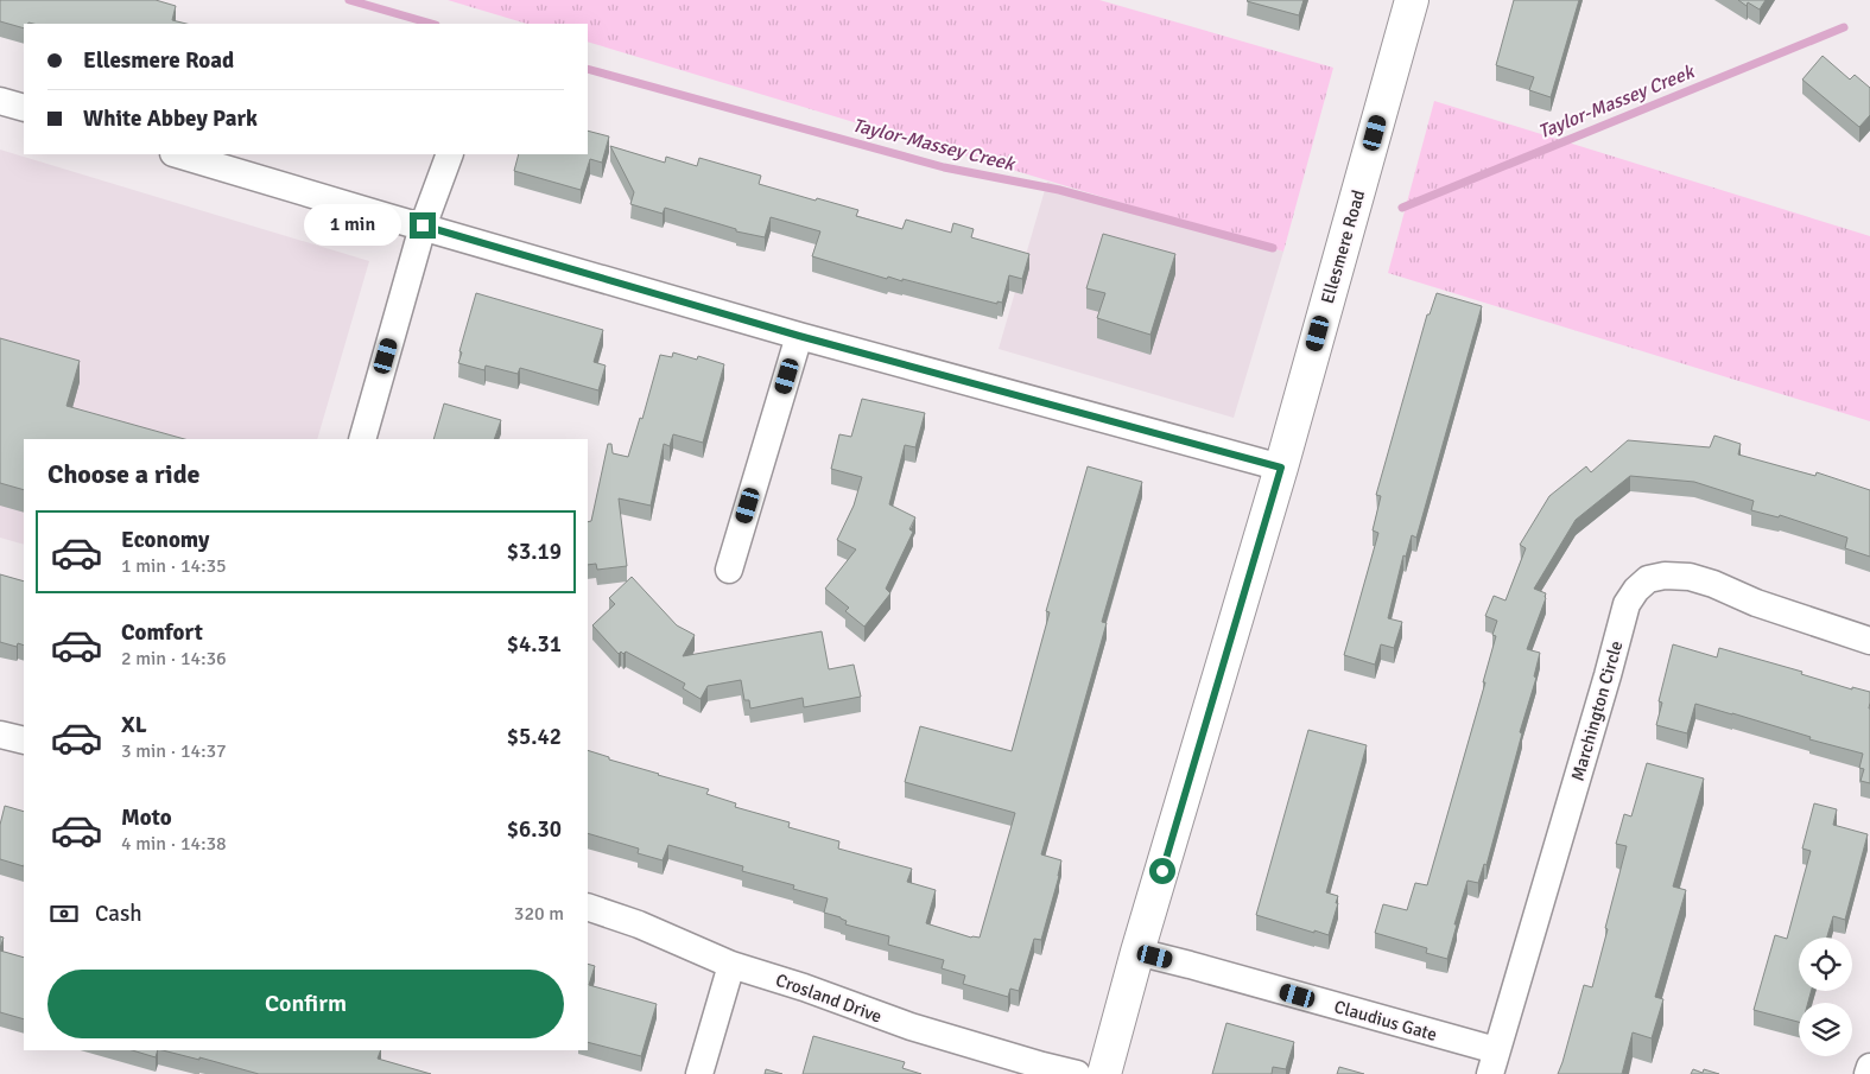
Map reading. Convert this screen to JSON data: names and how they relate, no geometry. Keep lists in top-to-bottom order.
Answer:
{
  "streets": {
    "main road": ["Ellesmere Road"],
    "street": ["Marchington Circle", "Crosland Drive", "Claudius Gate"]
  },
  "crossings": [
    ["Ellesmere Road", "Claudius Gate"],
    ["Marchington Circle", "Claudius Gate"]
  ],
  "water": ["Taylor-Massey Creek"],
  "page": {
    "banner": ["Ellesmere Road", "White Abbey Park"],
    "bubble": "1 min",
    "heading": "Choose a ride",
    "list": [
      {
        "name": "Economy",
        "note": "1 min · 14:35",
        "value": "$3.19"
      },
      {
        "name": "Comfort",
        "note": "2 min · 14:36",
        "value": "$4.31"
      },
      {
        "name": "XL",
        "note": "3 min · 14:37",
        "value": "$5.42"
      },
      {
        "name": "Moto",
        "note": "4 min · 14:38",
        "value": "$6.30"
      }
    ],
    "pay": ["Cash", "320 m"],
    "buttons": "Confirm"
  }
}
